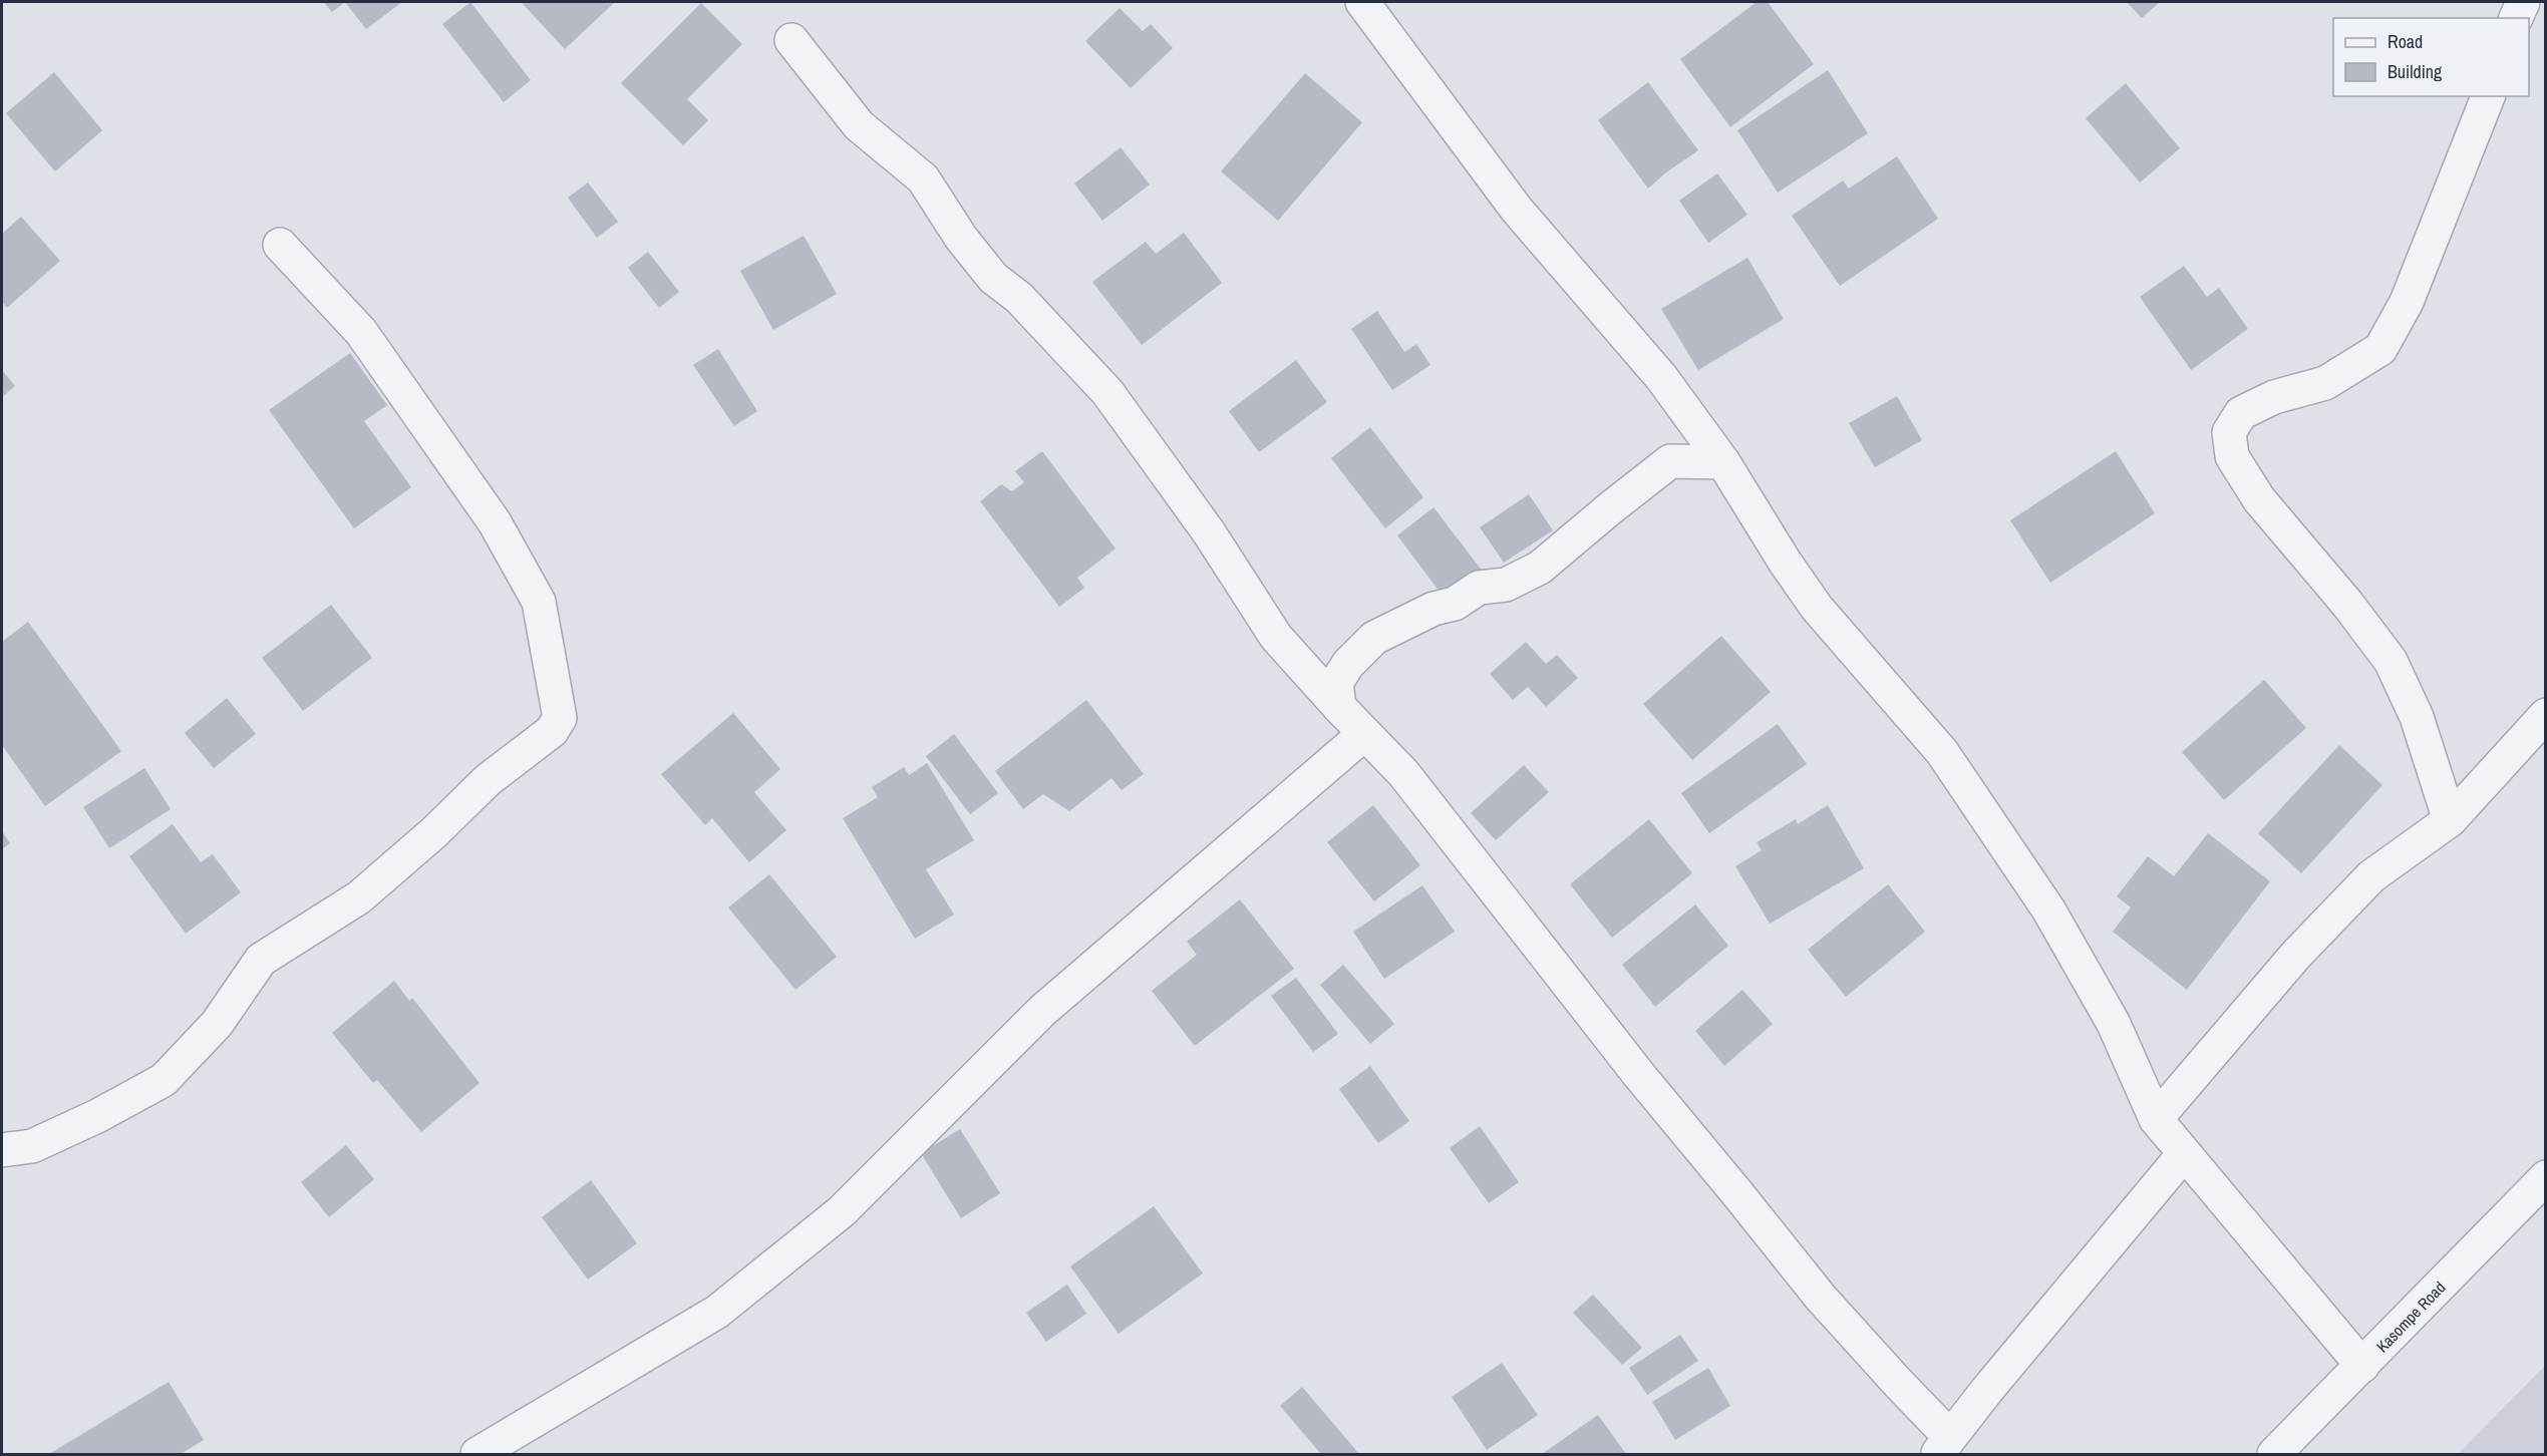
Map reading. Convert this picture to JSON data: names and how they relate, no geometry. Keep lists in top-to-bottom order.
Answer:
{
  "streets": {
    "street": ["Kasompe Road"]
  },
  "legend": ["Road", "Building"]
}
